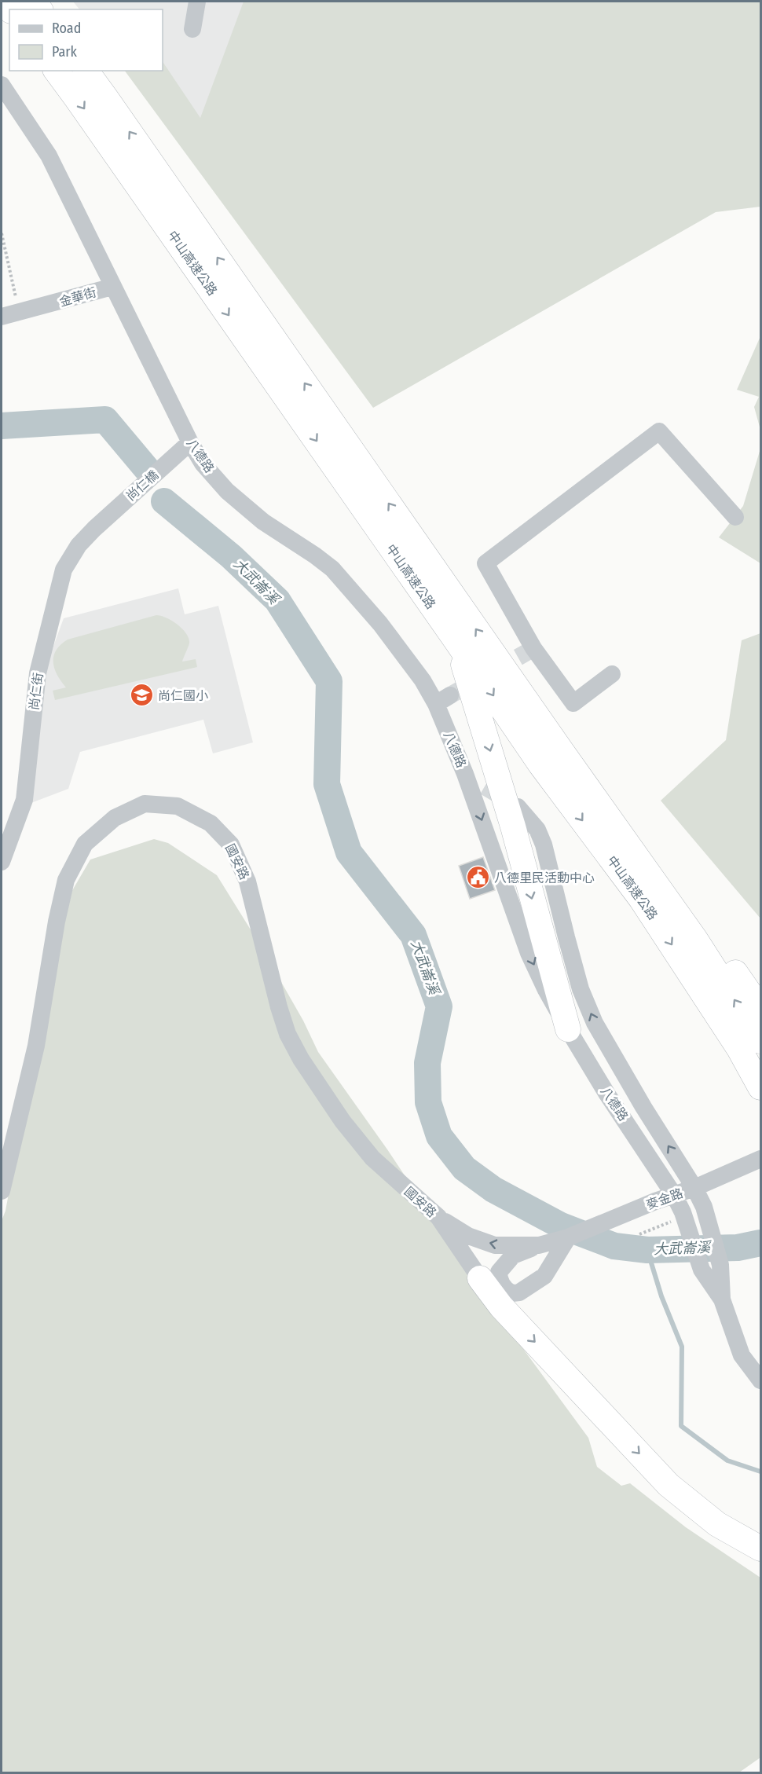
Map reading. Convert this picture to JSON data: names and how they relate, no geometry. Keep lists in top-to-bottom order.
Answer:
{
  "streets": {
    "highway": ["中山高速公路"],
    "street": [
      "金華街",
      "八德路",
      "尚仁橋",
      "尚仁街",
      "國安路",
      "麥金路"
    ]
  },
  "crossings": [
    ["金華街", "八德路"],
    ["八德路", "尚仁橋"],
    ["八德路", "麥金路"],
    ["尚仁橋", "尚仁街"],
    ["國安路", "麥金路"]
  ],
  "water": ["大武崙溪"],
  "places": {
    "school or university": ["尚仁國小"],
    "public building": ["八德里民活動中心"]
  },
  "legend": ["Road", "Park"]
}
